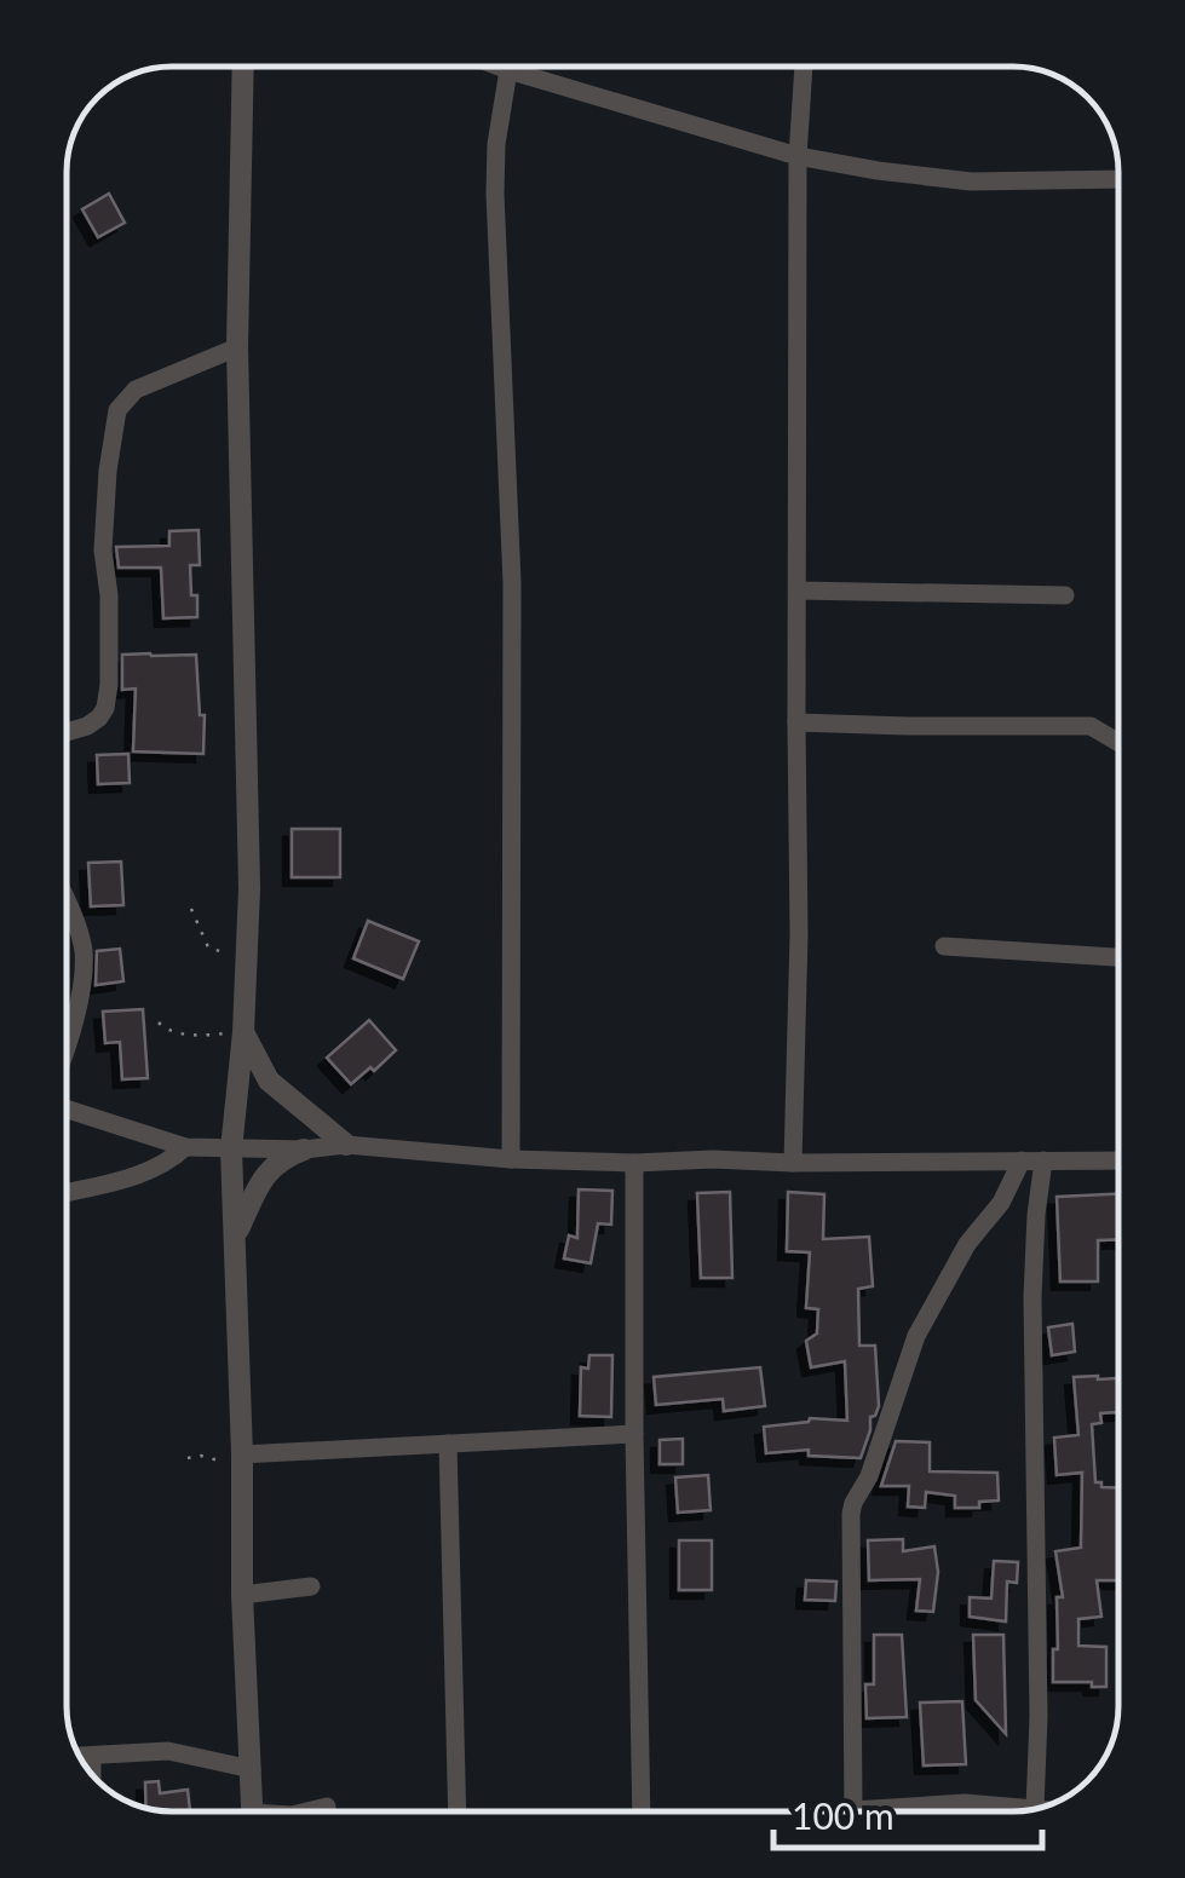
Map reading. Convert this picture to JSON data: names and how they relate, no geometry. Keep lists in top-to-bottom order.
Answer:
{
  "scale_bar": "100 m"
}
